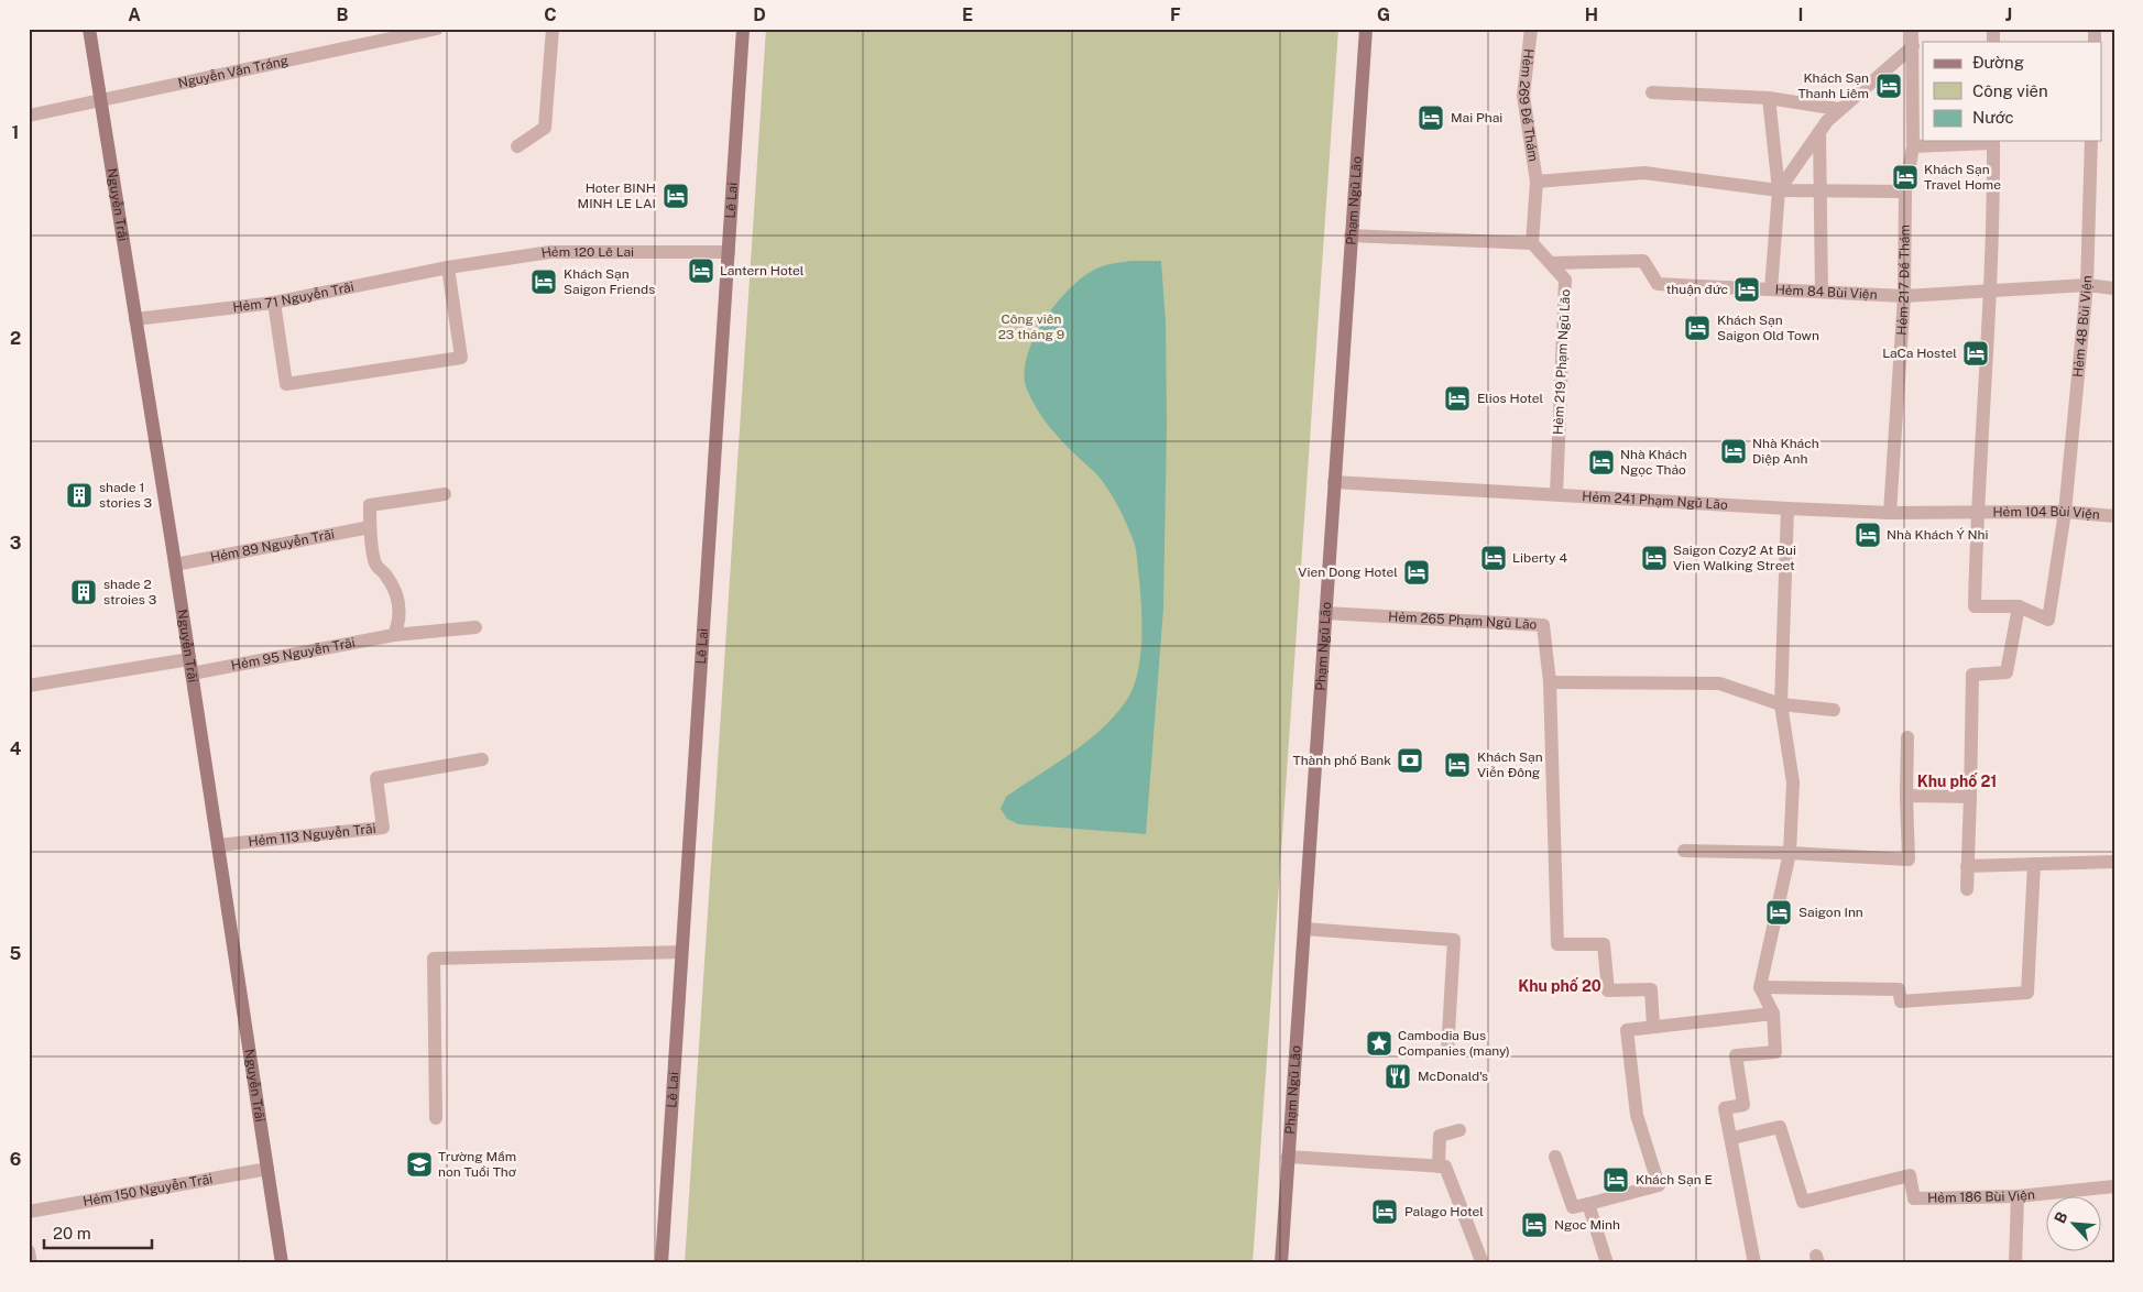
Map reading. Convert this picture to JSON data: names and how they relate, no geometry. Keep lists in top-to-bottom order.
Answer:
{
  "streets": {
    "main road": ["Lê Lai", "Phạm Ngũ Lão", "Nguyễn Trãi"],
    "street": [
      "Nguyễn Văn Tráng",
      "Hẻm 269 Đề Thám",
      "Hẻm 120 Lê Lai",
      "Hẻm 217 Ðề Thám",
      "Hẻm 84 Bùi Viện",
      "Hẻm 71 Nguyễn Trãi",
      "Hẻm 48 Bùi Viện",
      "Hẻm 219 Phạm Ngũ Lão",
      "Hẻm 241 Phạm Ngũ Lão",
      "Hẻm 104 Bùi Viện",
      "Hẻm 89 Nguyễn Trãi",
      "Hẻm 265 Phạm Ngũ Lão",
      "Hẻm 95 Nguyễn Trãi",
      "Hẻm 113 Nguyễn Trãi",
      "Hẻm 150 Nguyễn Trãi",
      "Hẻm 186 Bùi Viện"
    ]
  },
  "crossings": [
    ["Nguyễn Văn Tráng", "Nguyễn Trãi"],
    ["Lê Lai", "Hẻm 120 Lê Lai"],
    ["Phạm Ngũ Lão", "Hẻm 241 Phạm Ngũ Lão"],
    ["Phạm Ngũ Lão", "Hẻm 265 Phạm Ngũ Lão"],
    ["Nguyễn Trãi", "Hẻm 71 Nguyễn Trãi"],
    ["Nguyễn Trãi", "Hẻm 89 Nguyễn Trãi"],
    ["Nguyễn Trãi", "Hẻm 95 Nguyễn Trãi"],
    ["Nguyễn Trãi", "Hẻm 113 Nguyễn Trãi"],
    ["Nguyễn Trãi", "Hẻm 150 Nguyễn Trãi"],
    ["Hẻm 120 Lê Lai", "Hẻm 71 Nguyễn Trãi"],
    ["Hẻm 217 Ðề Thám", "Hẻm 84 Bùi Viện"],
    ["Hẻm 217 Ðề Thám", "Hẻm 241 Phạm Ngũ Lão"],
    ["Hẻm 84 Bùi Viện", "Hẻm 48 Bùi Viện"],
    ["Hẻm 84 Bùi Viện", "Hẻm 219 Phạm Ngũ Lão"],
    ["Hẻm 48 Bùi Viện", "Hẻm 104 Bùi Viện"],
    ["Hẻm 219 Phạm Ngũ Lão", "Hẻm 241 Phạm Ngũ Lão"],
    ["Hẻm 241 Phạm Ngũ Lão", "Hẻm 104 Bùi Viện"]
  ],
  "districts": ["Khu phố 21", "Khu phố 20"],
  "parks": ["Công viên 23 tháng 9"],
  "places": {
    "hotel": [
      "Khách Sạn Thanh Liêm",
      "Mai Phai",
      "Khách Sạn Travel Home",
      "Hoter BINH MINH LE LAI",
      "Lantern Hotel",
      "Khách Sạn Saigon Friends",
      "thuận đức",
      "Khách Sạn Saigon Old Town",
      "LaCa Hostel",
      "Elios Hotel",
      "Nhà Khách Diệp Anh",
      "Nhà Khách Ngọc Thảo",
      "Nhà Khách Ý Nhi",
      "Liberty 4",
      "Saigon Cozy2 At Bui Vien Walking Street",
      "Vien Dong Hotel",
      "Khách Sạn Viễn Đông",
      "Saigon Inn",
      "Khách Sạn E",
      "Palago Hotel",
      "Ngoc Minh"
    ],
    "building": ["shade 1 stories 3", "shade 2 stroies 3"],
    "bank": ["Thành phố Bank"],
    "place": ["Cambodia Bus Companies (many)"],
    "restaurant": ["McDonald's"],
    "school or university": ["Trường Mầm non Tuổi Thơ"]
  },
  "legend": ["Đường", "Công viên", "Nước"],
  "scale_bar": "20 m",
  "north": "top left",
  "grid": {
    "columns": [
      "A",
      "B",
      "C",
      "D",
      "E",
      "F",
      "G",
      "H",
      "I",
      "J"
    ],
    "rows": [
      "1",
      "2",
      "3",
      "4",
      "5",
      "6"
    ]
  }
}
